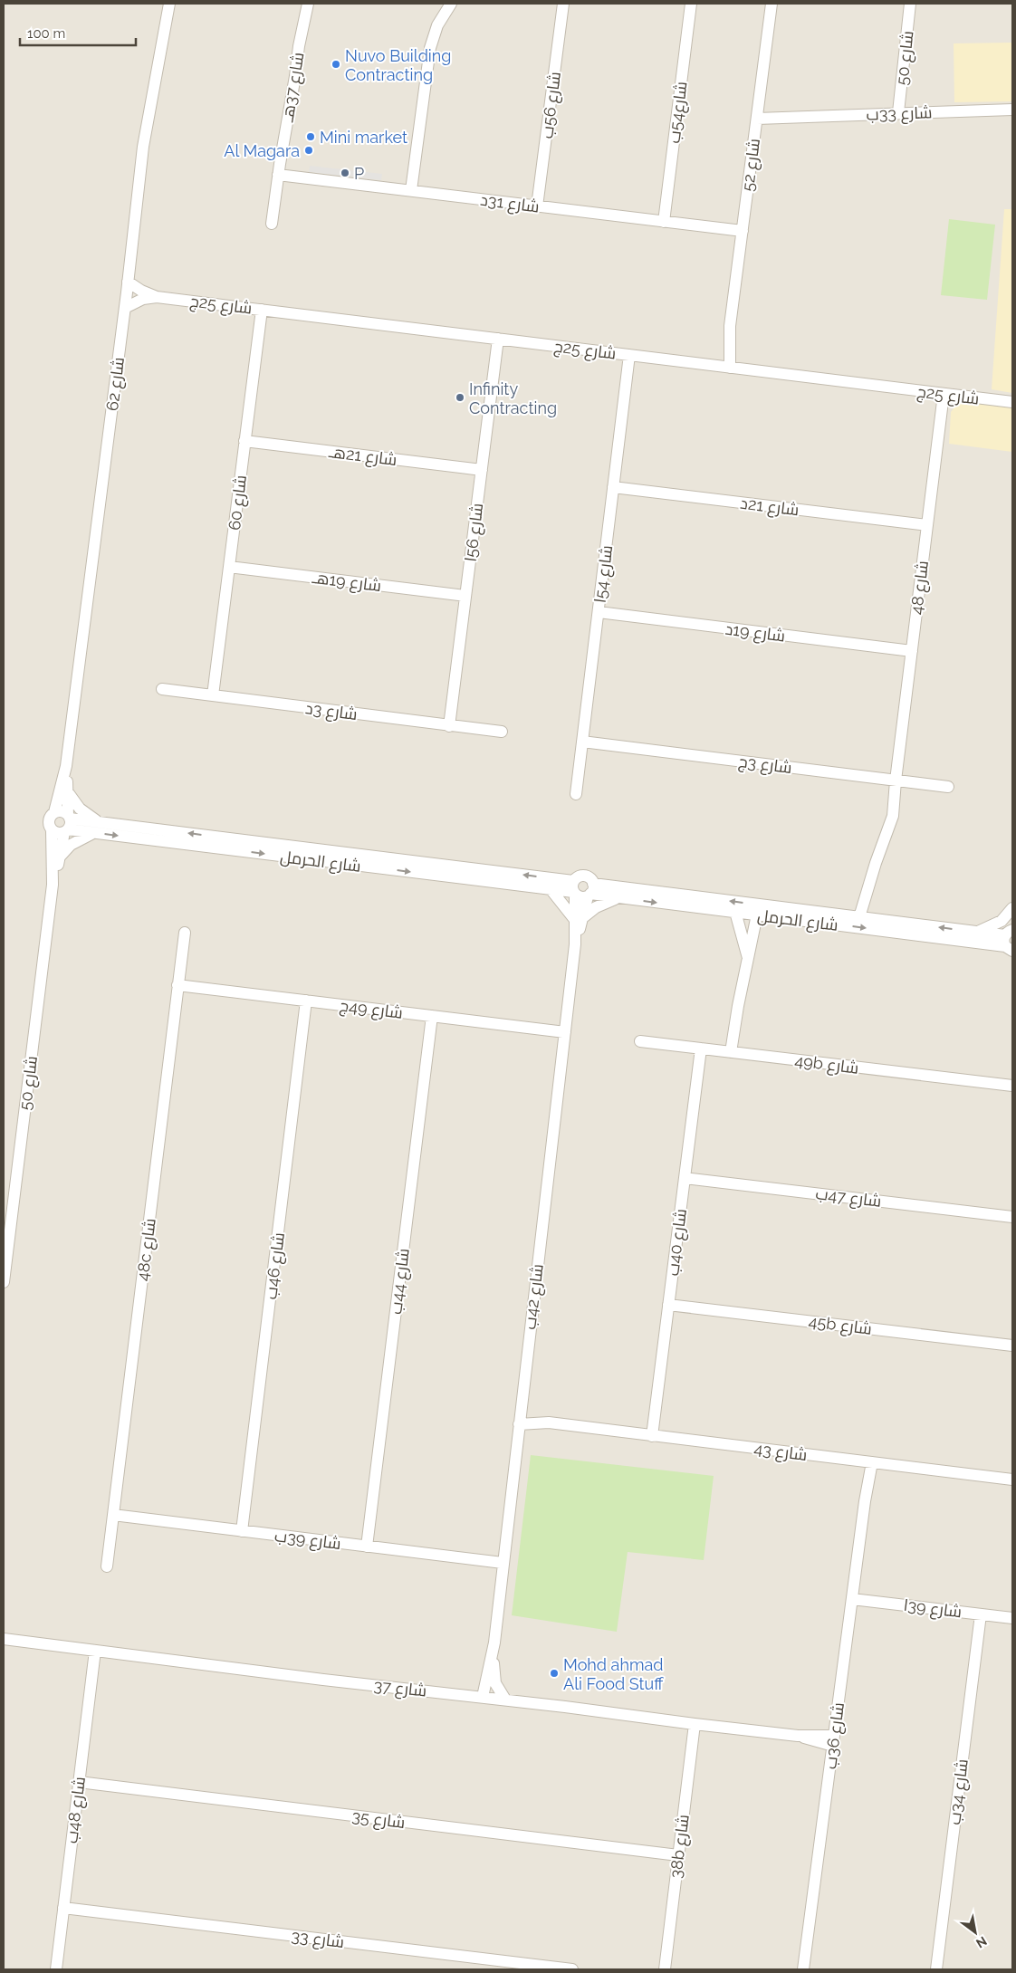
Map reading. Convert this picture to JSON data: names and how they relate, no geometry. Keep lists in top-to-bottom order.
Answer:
{
  "streets": {
    "street": [
      "شارع 50",
      "شارع 37هـ",
      "شارع 56ب",
      "شارع54ب",
      "شارع 33ب",
      "شارع 52",
      "شارع 31د",
      "شارع 25ج",
      "شارع 62",
      "شارع 21هـ",
      "شارع 60",
      "شارع 21د",
      "شارع 56ا",
      "شارع 54ا",
      "شارع 19هـ",
      "شارع 48",
      "شارع 19د",
      "شارع 3د",
      "شارع 3ج",
      "شارع الحرمل",
      "شارع 49ج",
      "49b شارع",
      "شارع 47ب",
      "شارع 40ب",
      "48c شارع",
      "شارع 46ب",
      "شارع 44ب",
      "شارع 42ب",
      "45b شارع",
      "شارع 43",
      "شارع 39ب",
      "شارع 39ا",
      "شارع 37",
      "شارع 36ب",
      "شارع 34ب",
      "شارع 48ب",
      "شارع 35",
      "38b شارع",
      "شارع 33"
    ]
  },
  "crossings": [
    ["شارع 50", "شارع 33ب"],
    ["شارع 50", "شارع 62"],
    ["شارع 50", "شارع الحرمل"],
    ["شارع 37هـ", "شارع 31د"],
    ["شارع 56ب", "شارع 31د"],
    ["شارع54ب", "شارع 31د"],
    ["شارع 33ب", "شارع 52"],
    ["شارع 52", "شارع 31د"],
    ["شارع 52", "شارع 25ج"],
    ["شارع 25ج", "شارع 62"],
    ["شارع 25ج", "شارع 60"],
    ["شارع 25ج", "شارع 56ا"],
    ["شارع 25ج", "شارع 54ا"],
    ["شارع 25ج", "شارع 48"],
    ["شارع 62", "شارع الحرمل"],
    ["شارع 21هـ", "شارع 60"],
    ["شارع 21هـ", "شارع 56ا"],
    ["شارع 60", "شارع 19هـ"],
    ["شارع 60", "شارع 3د"],
    ["شارع 21د", "شارع 54ا"],
    ["شارع 21د", "شارع 48"],
    ["شارع 56ا", "شارع 19هـ"],
    ["شارع 56ا", "شارع 3د"],
    ["شارع 54ا", "شارع 19د"],
    ["شارع 54ا", "شارع 3ج"],
    ["شارع 48", "شارع 19د"],
    ["شارع 48", "شارع 3ج"],
    ["شارع 48", "شارع الحرمل"],
    ["شارع الحرمل", "شارع 42ب"],
    ["شارع 49ج", "48c شارع"],
    ["شارع 49ج", "شارع 46ب"],
    ["شارع 49ج", "شارع 44ب"],
    ["شارع 49ج", "شارع 42ب"],
    ["49b شارع", "شارع 40ب"],
    ["شارع 47ب", "شارع 40ب"],
    ["شارع 40ب", "45b شارع"],
    ["شارع 40ب", "شارع 43"],
    ["48c شارع", "شارع 39ب"],
    ["شارع 46ب", "شارع 39ب"],
    ["شارع 44ب", "شارع 39ب"],
    ["شارع 42ب", "شارع 43"],
    ["شارع 42ب", "شارع 39ب"],
    ["شارع 42ب", "شارع 37"],
    ["شارع 43", "شارع 36ب"],
    ["شارع 39ا", "شارع 36ب"],
    ["شارع 39ا", "شارع 34ب"],
    ["شارع 37", "شارع 36ب"],
    ["شارع 37", "شارع 48ب"],
    ["شارع 37", "38b شارع"],
    ["شارع 48ب", "شارع 35"],
    ["شارع 48ب", "شارع 33"],
    ["شارع 35", "38b شارع"]
  ],
  "places": [
    "Nuvo Building Contracting",
    "Mini market",
    "Al Magara",
    "P",
    "Infinity Contracting",
    "Mohd ahmad Ali Food Stuff"
  ],
  "scale_bar": "100 m",
  "north": "bottom right"
}
